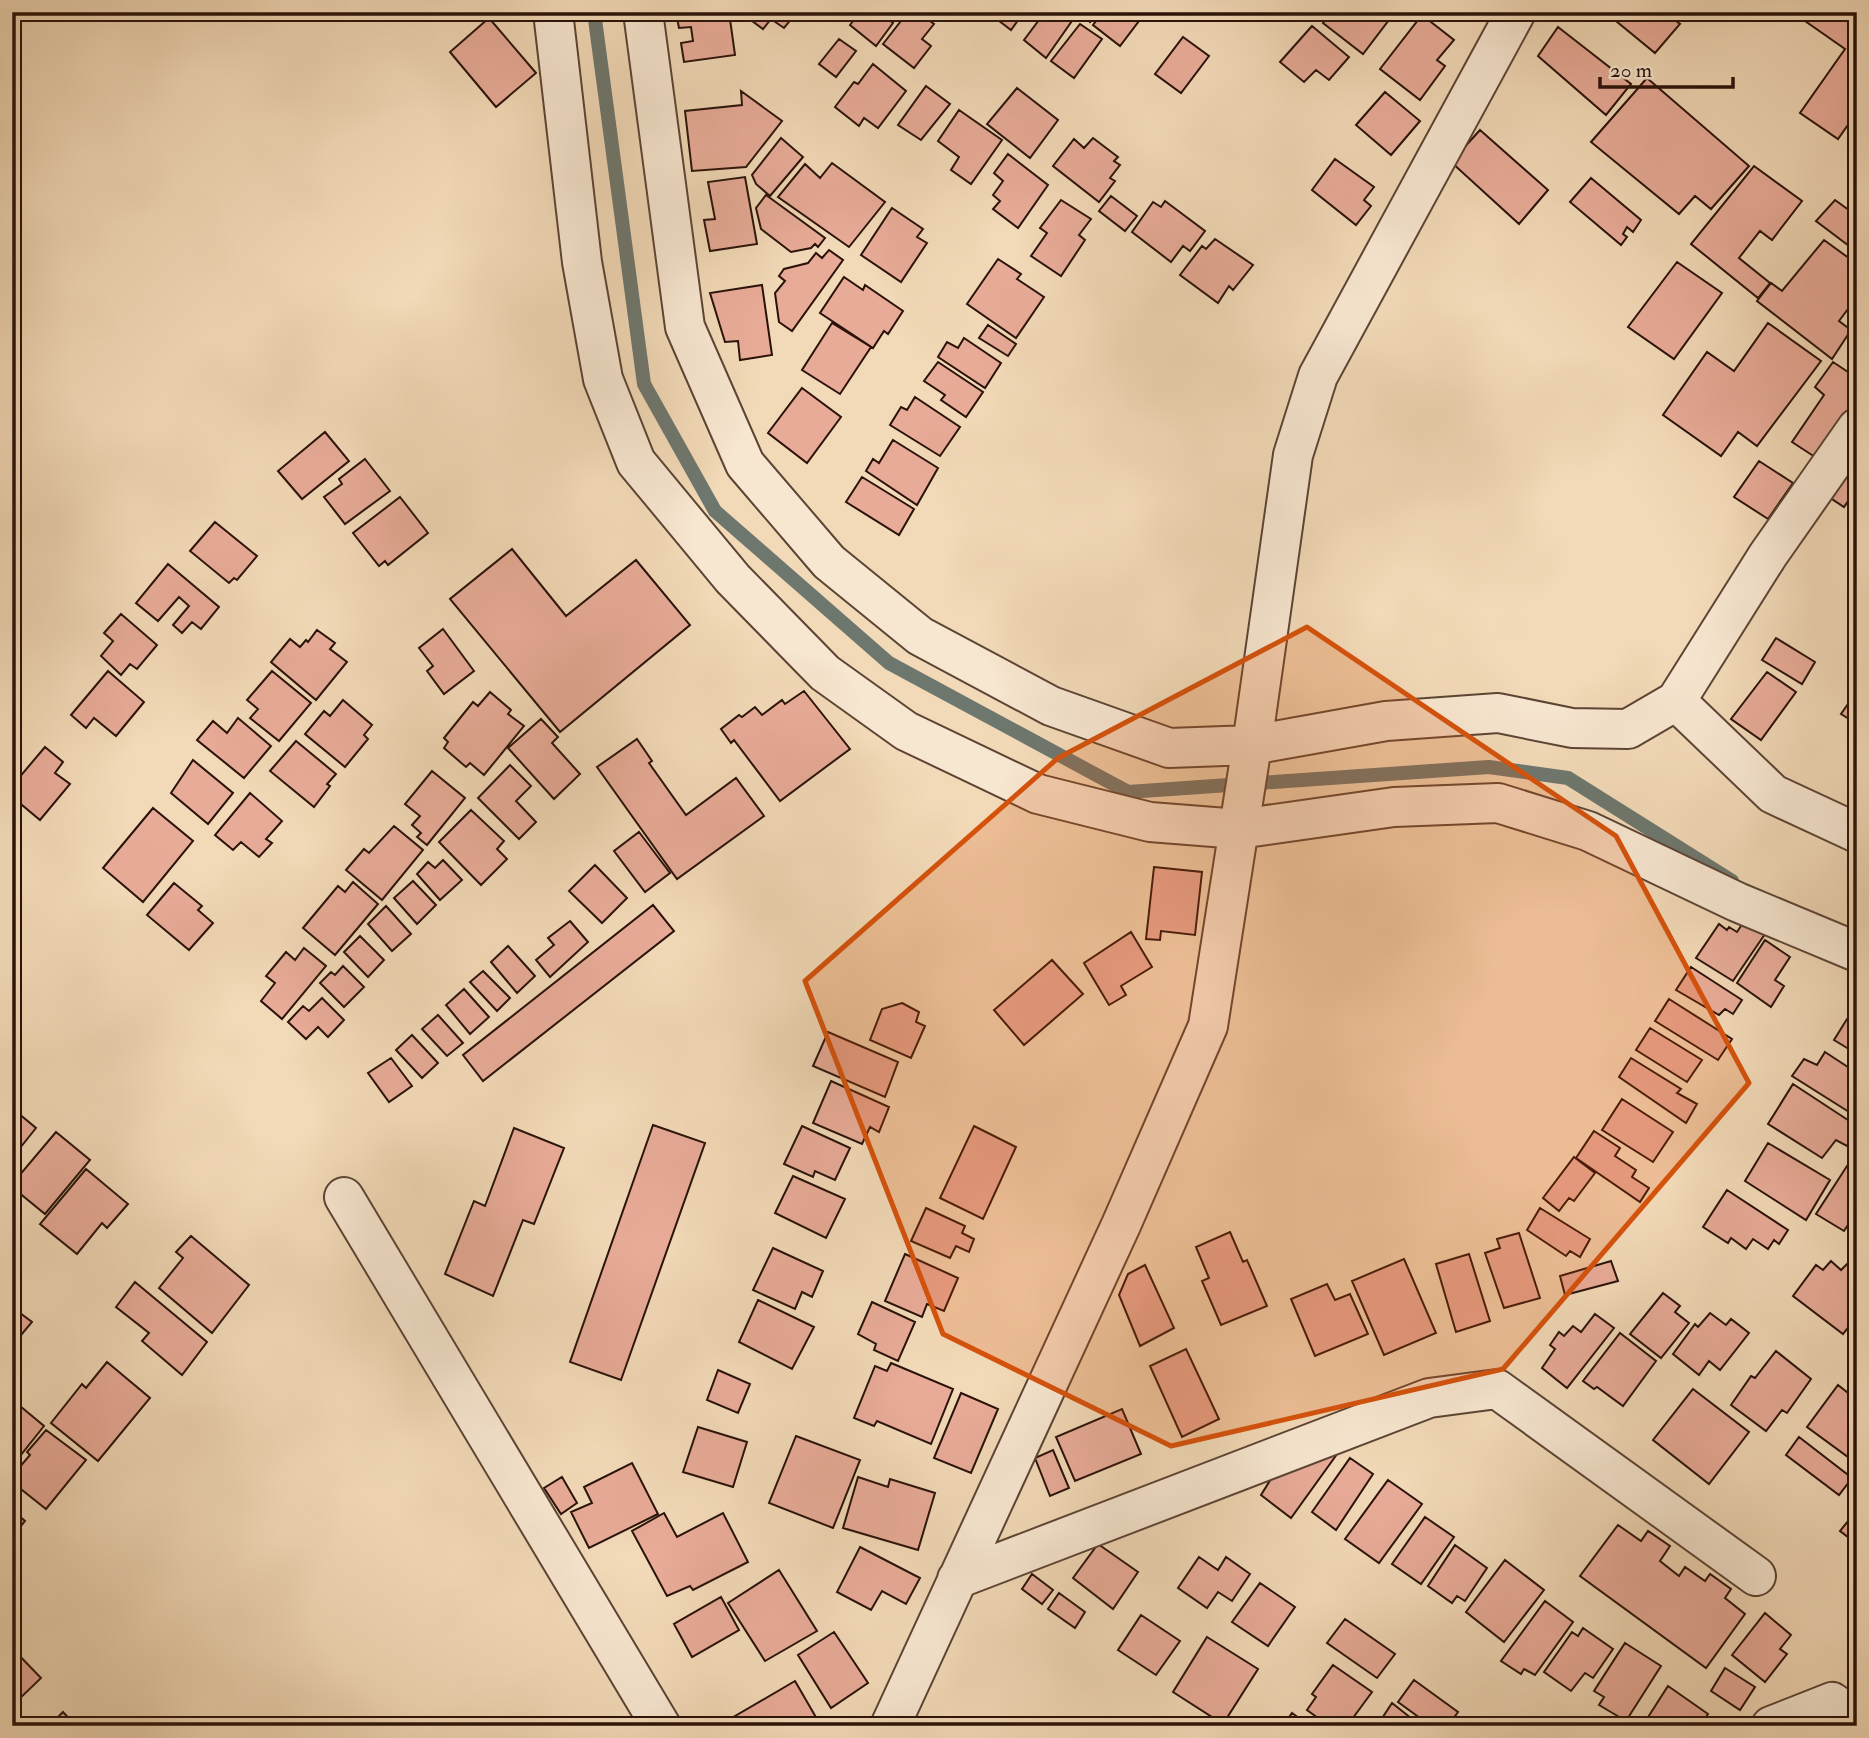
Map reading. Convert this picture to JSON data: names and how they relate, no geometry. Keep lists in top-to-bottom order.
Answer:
{
  "scale_bar": "20 m"
}
